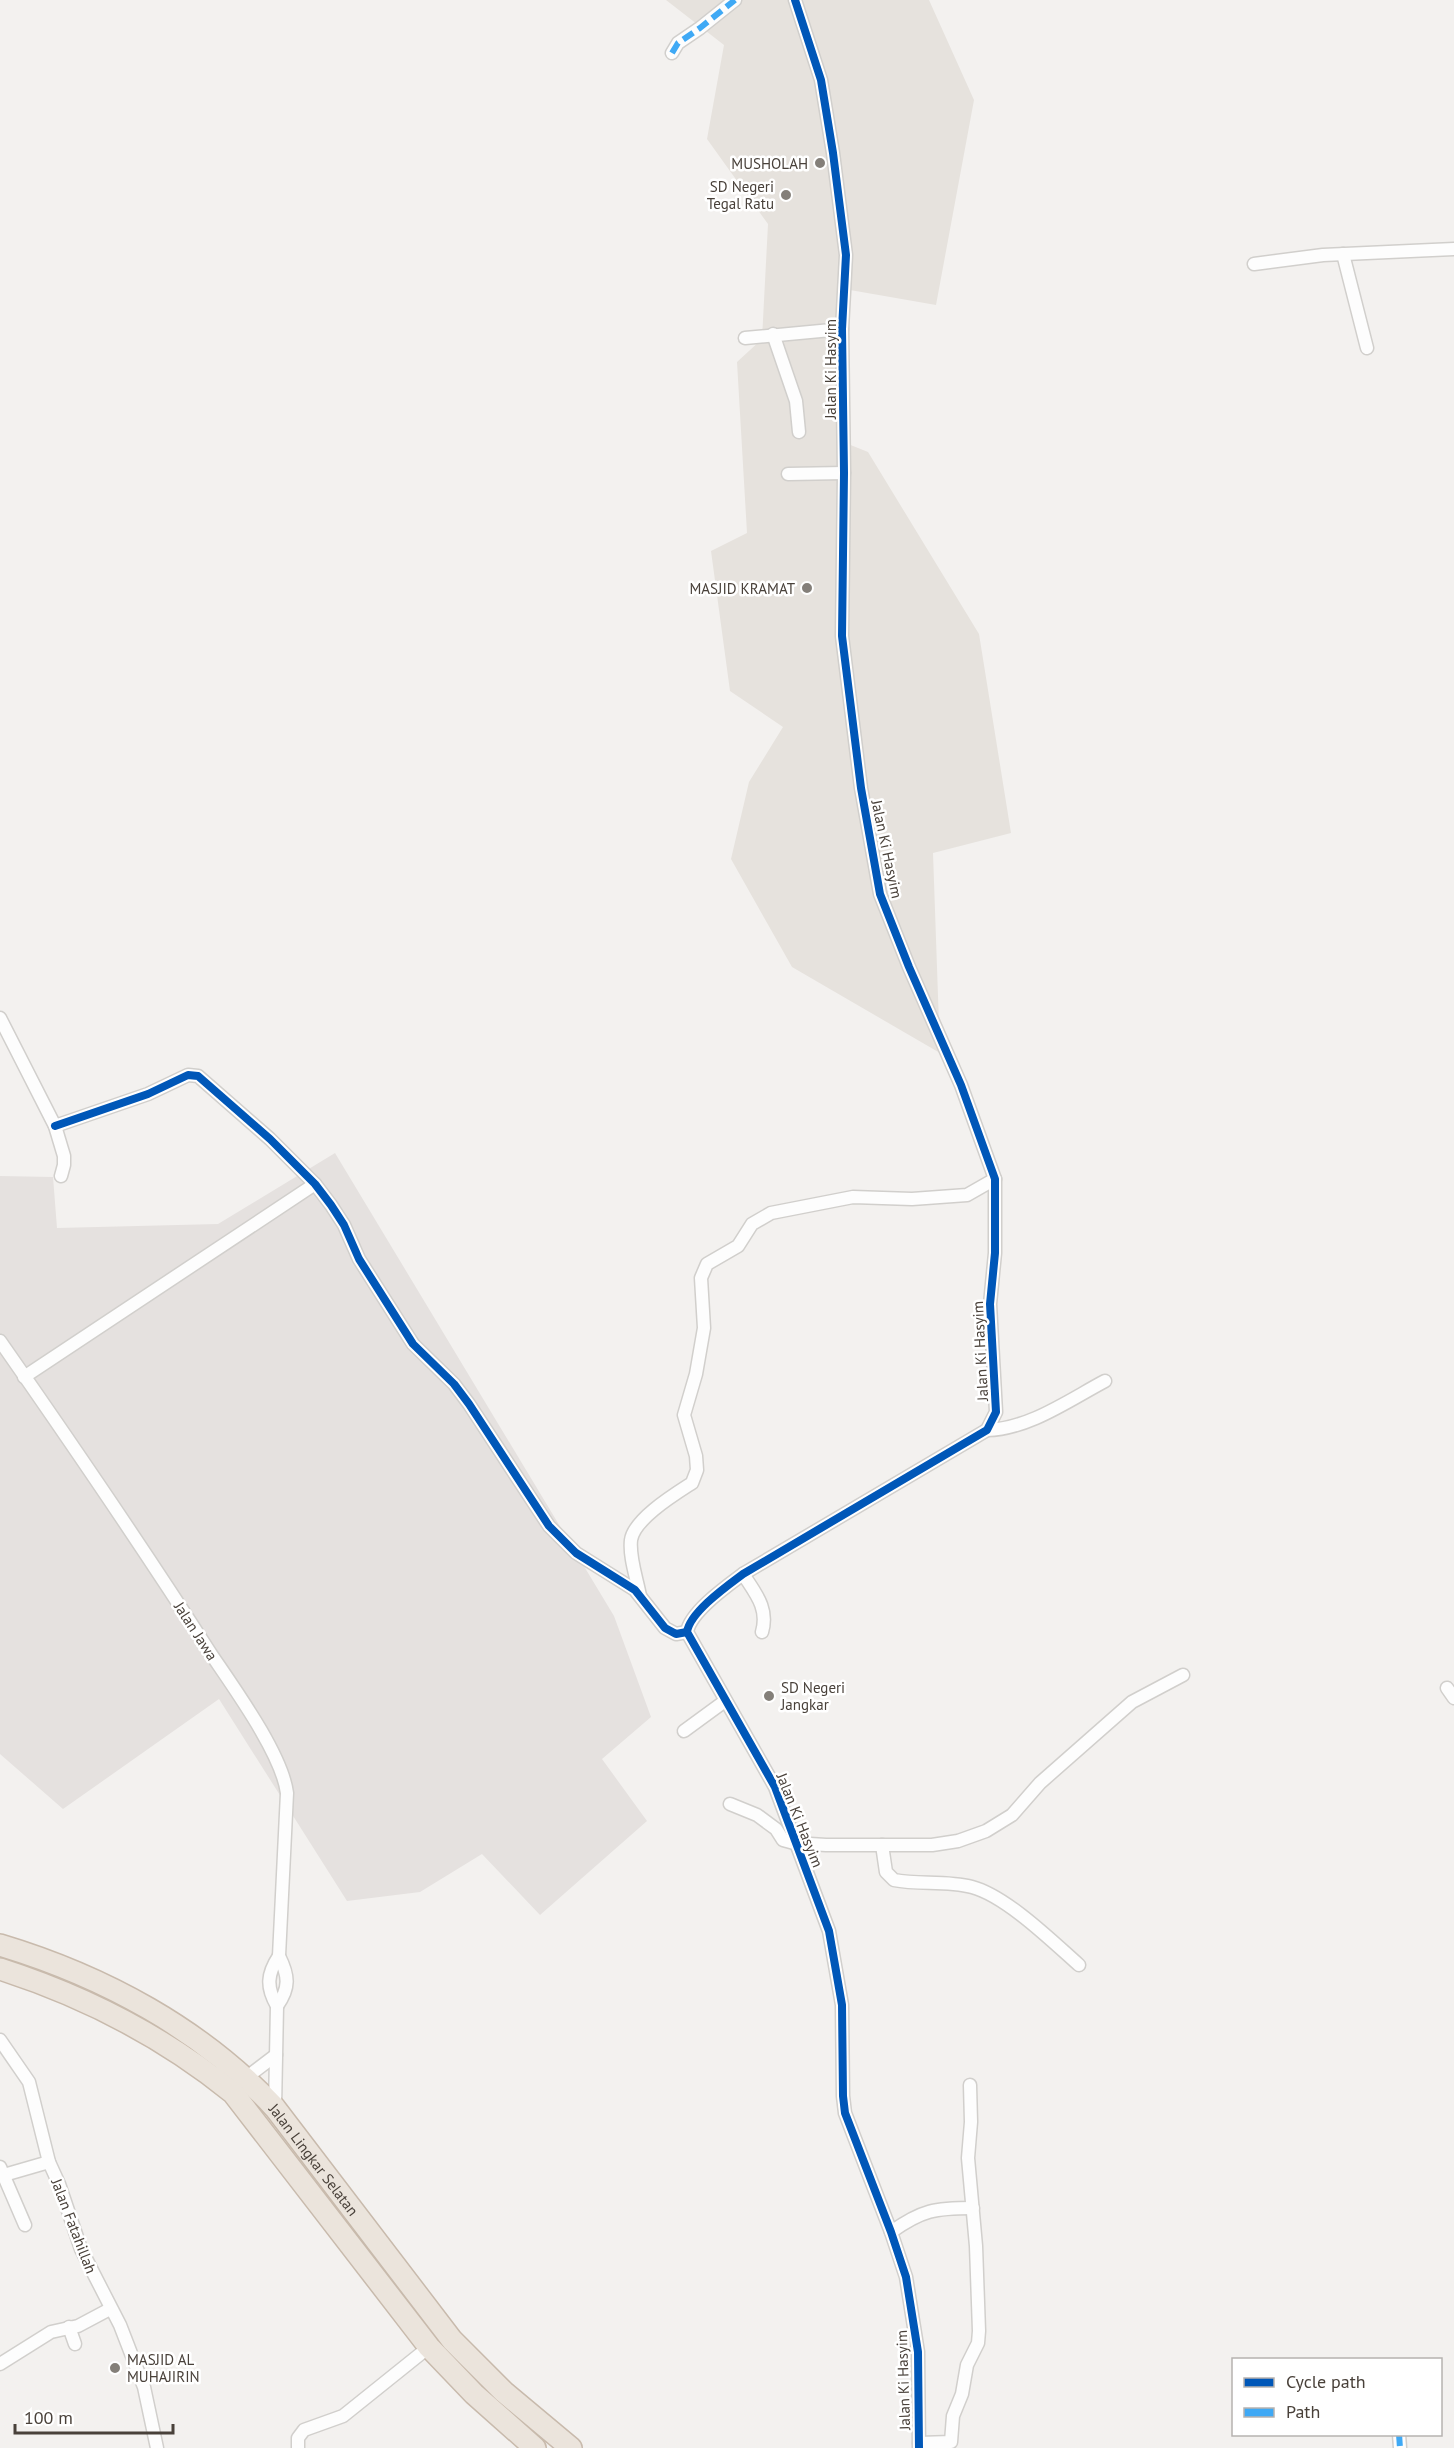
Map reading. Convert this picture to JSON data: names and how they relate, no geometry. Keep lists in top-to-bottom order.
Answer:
{
  "streets": {
    "highway": ["Jalan Lingkar Selatan"],
    "street": ["Jalan Ki Hasyim", "Jalan Jawa", "Jalan Fatahillah"]
  },
  "crossings": [
    ["Jalan Jawa", "Jalan Lingkar Selatan"]
  ],
  "places": [
    "MUSHOLAH",
    "SD Negeri Tegal Ratu",
    "MASJID KRAMAT",
    "SD Negeri Jangkar",
    "MASJID AL MUHAJIRIN"
  ],
  "legend": ["Cycle path", "Path"],
  "scale_bar": "100 m"
}
